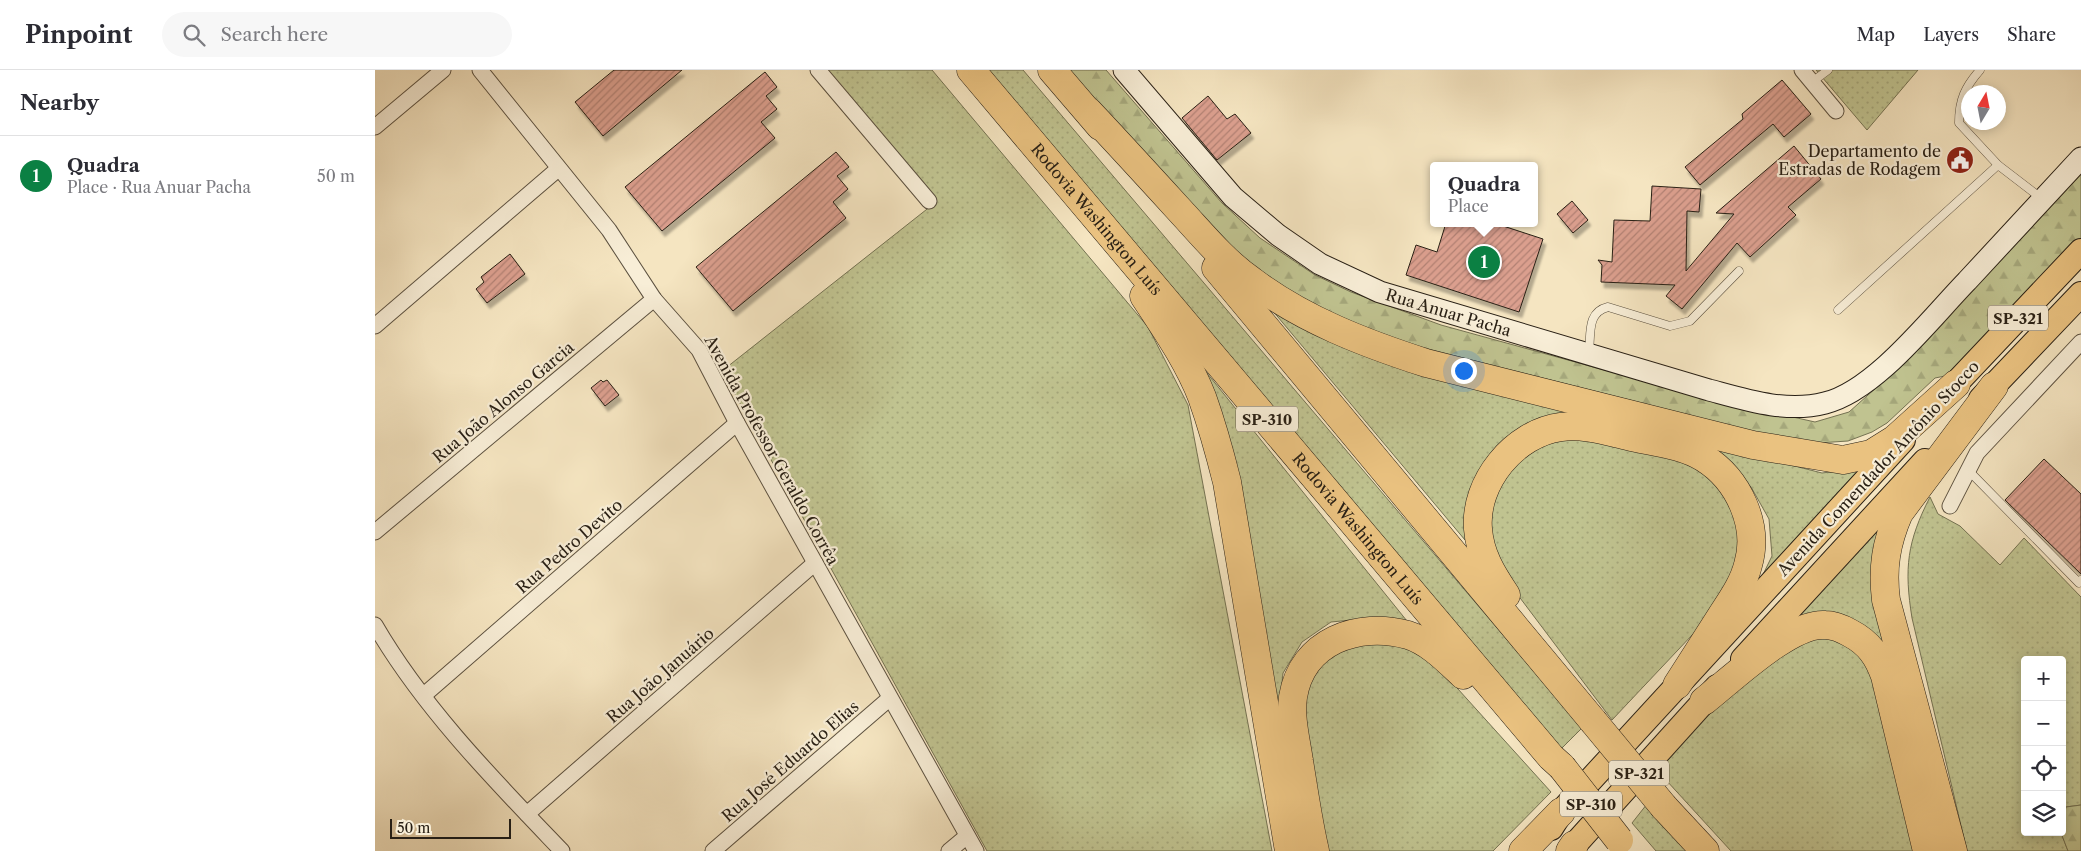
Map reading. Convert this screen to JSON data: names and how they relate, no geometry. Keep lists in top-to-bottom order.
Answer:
{
  "streets": {
    "highway": ["Rodovia Washington Luís", "SP-310"],
    "main road": ["SP-321", "Avenida Comendador Antônio Stocco"],
    "street": [
      "Rua Anuar Pacha",
      "Rua João Alonso Garcia",
      "Avenida Professor Geraldo Corrêa",
      "Rua Pedro Devito",
      "Rua João Januário",
      "Rua José Eduardo Elias"
    ]
  },
  "crossings": [
    ["SP-321", "Avenida Comendador Antônio Stocco"],
    ["Rua João Alonso Garcia", "Avenida Professor Geraldo Corrêa"],
    ["Avenida Professor Geraldo Corrêa", "Rua Pedro Devito"],
    ["Avenida Professor Geraldo Corrêa", "Rua João Januário"],
    ["Avenida Professor Geraldo Corrêa", "Rua José Eduardo Elias"]
  ],
  "places": {
    "public building": ["Departamento de Estradas de Rodagem"]
  },
  "scale_bar": "50 m",
  "north": "top",
  "page": {
    "header": "Pinpoint",
    "search": "Search here",
    "nav": ["Map", "Layers", "Share"],
    "heading": "Nearby",
    "list": [
      {
        "mark": "1",
        "name": "Quadra",
        "note": "Place · Rua Anuar Pacha",
        "value": "50 m"
      }
    ],
    "popup": ["Quadra", "Place"],
    "pins": "1",
    "map_buttons": ["+", "−"],
    "scale": "50 m"
  }
}
